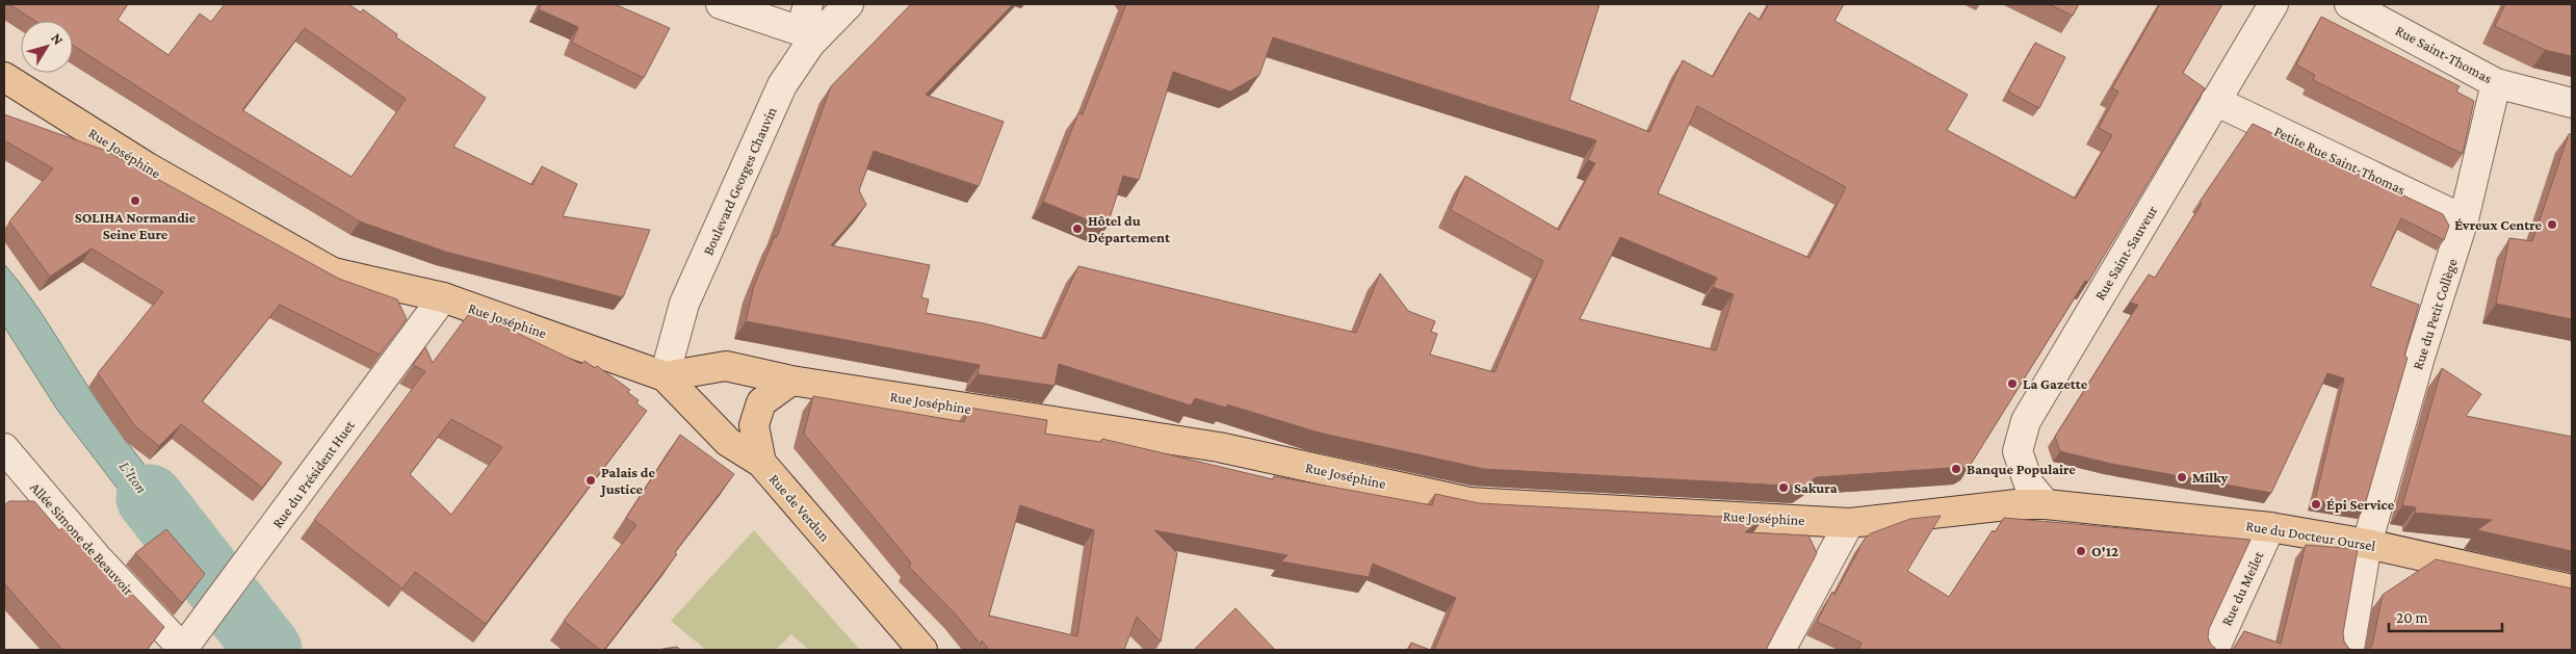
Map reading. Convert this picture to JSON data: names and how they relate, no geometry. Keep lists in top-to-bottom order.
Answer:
{
  "streets": {
    "main road": ["Rue Joséphine", "Rue de Verdun", "Rue du Docteur Oursel"],
    "street": [
      "Rue Saint-Thomas",
      "Petite Rue Saint-Thomas",
      "Boulevard Georges Chauvin",
      "Rue Saint-Sauveur",
      "Rue du Petit Collège",
      "Rue du Président Huet",
      "Allée Simone de Beauvoir",
      "Rue du Meilet"
    ]
  },
  "crossings": [
    ["Rue Saint-Thomas", "Rue du Petit Collège"],
    ["Rue Joséphine", "Boulevard Georges Chauvin"],
    ["Rue Joséphine", "Rue Saint-Sauveur"],
    ["Rue Joséphine", "Rue du Président Huet"],
    ["Rue Joséphine", "Rue de Verdun"],
    ["Rue Joséphine", "Rue du Docteur Oursel"],
    ["Petite Rue Saint-Thomas", "Rue Saint-Sauveur"],
    ["Petite Rue Saint-Thomas", "Rue du Petit Collège"],
    ["Boulevard Georges Chauvin", "Rue de Verdun"],
    ["Rue Saint-Sauveur", "Rue du Docteur Oursel"],
    ["Rue du Petit Collège", "Rue du Docteur Oursel"],
    ["Rue du Président Huet", "Allée Simone de Beauvoir"],
    ["Rue du Docteur Oursel", "Rue du Meilet"]
  ],
  "water": ["L'Iton"],
  "places": [
    "SOLIHA Normandie Seine Eure",
    "Évreux Centre",
    "Hôtel du Département",
    "La Gazette",
    "Banque Populaire",
    "Milky",
    "Palais de Justice",
    "Sakura",
    "Épi Service",
    "O'12"
  ],
  "scale_bar": "20 m",
  "north": "top right"
}
